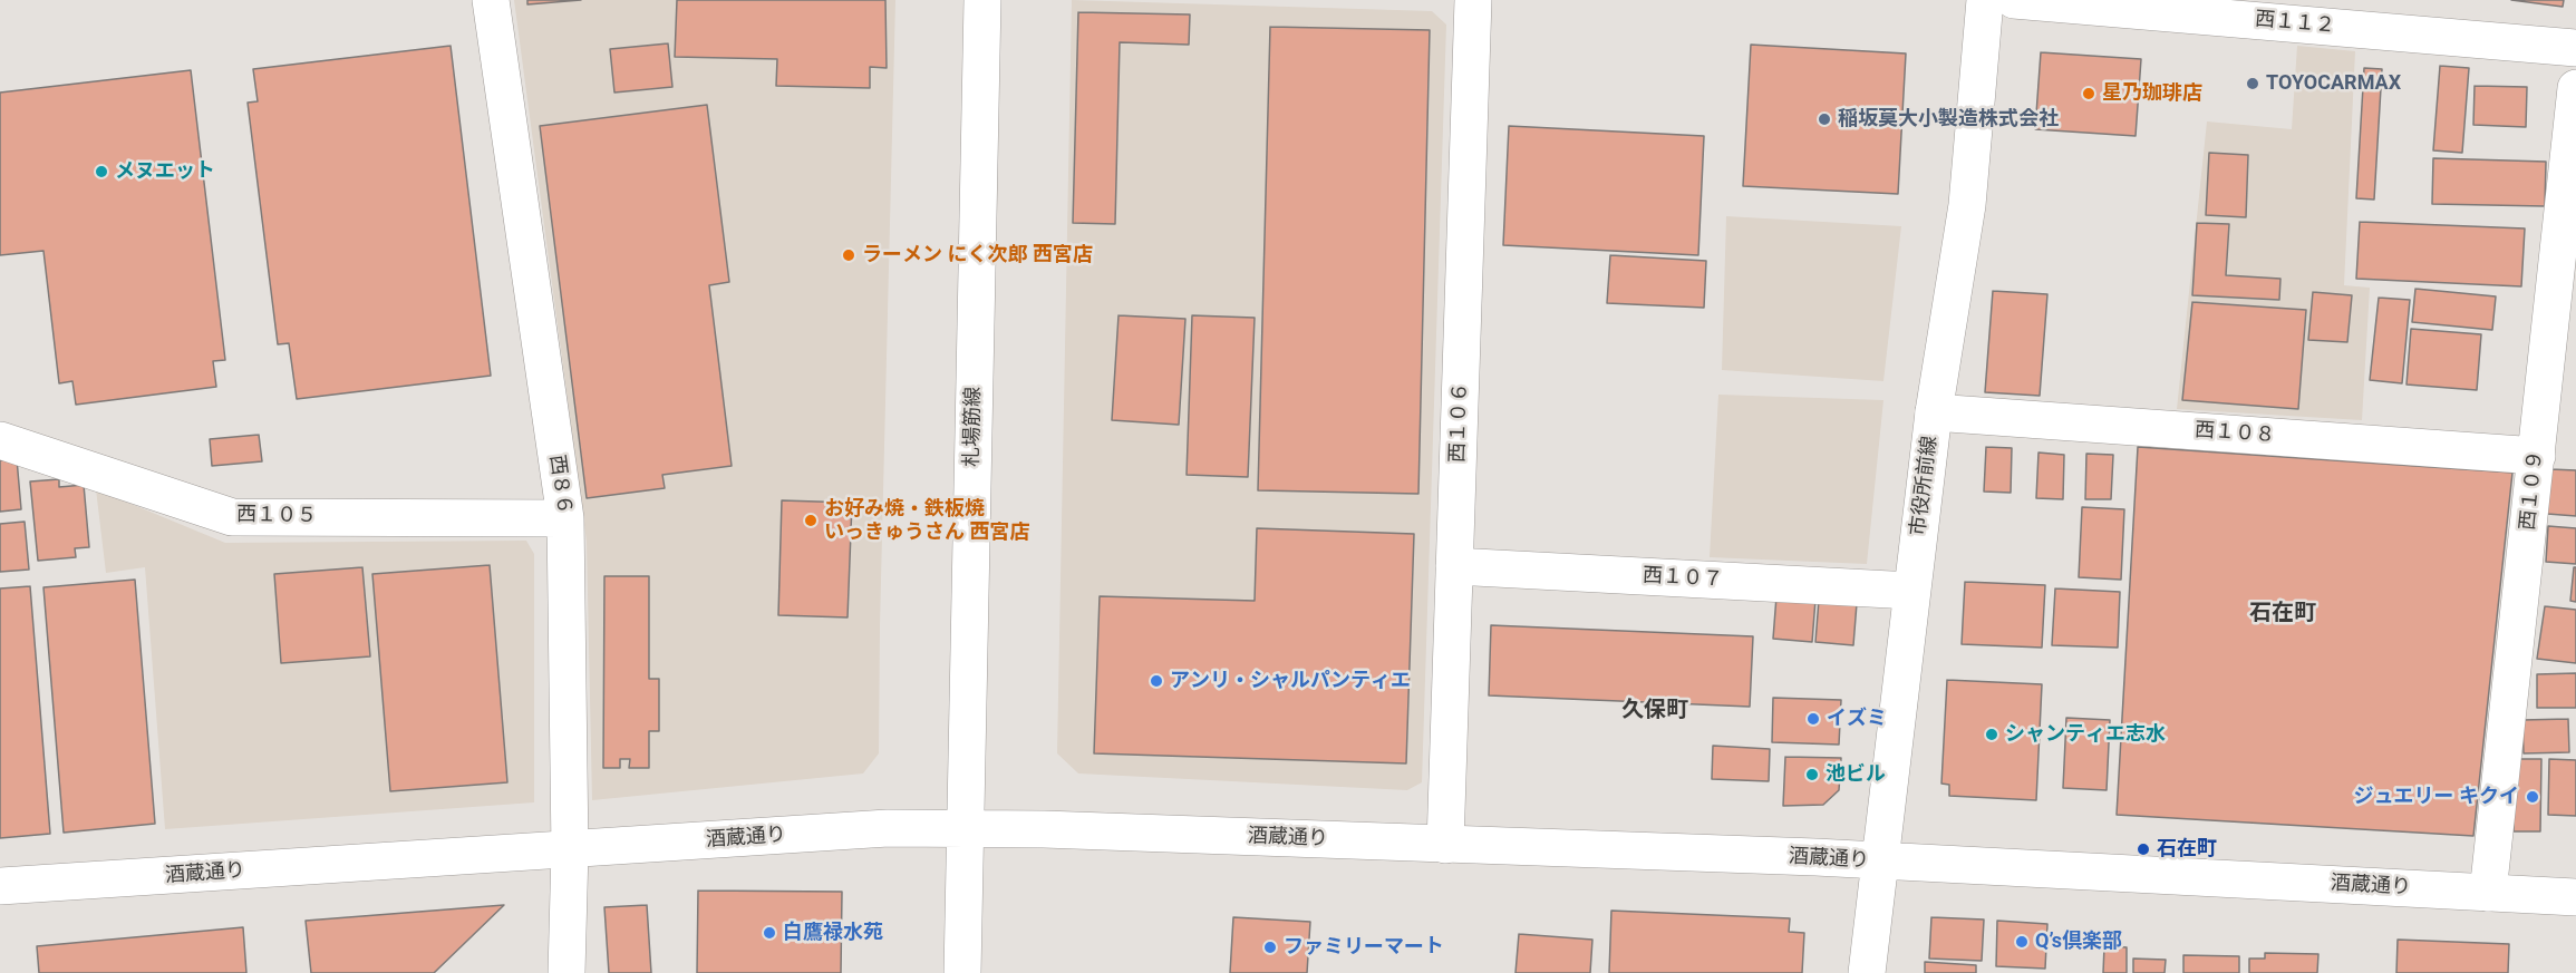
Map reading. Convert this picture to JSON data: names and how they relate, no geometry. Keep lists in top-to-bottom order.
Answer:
{
  "streets": {
    "street": [
      "西１１２",
      "西１０６",
      "札場筋線",
      "西１０８",
      "西８６",
      "市役所前線",
      "西１０９",
      "西１０５",
      "西１０７",
      "酒蔵通り"
    ]
  },
  "crossings": [
    ["西１０６", "西１０７"],
    ["西１０６", "酒蔵通り"],
    ["札場筋線", "酒蔵通り"],
    ["西１０８", "市役所前線"],
    ["西１０８", "西１０９"],
    ["西８６", "西１０５"],
    ["西８６", "酒蔵通り"],
    ["市役所前線", "西１０７"],
    ["市役所前線", "酒蔵通り"],
    ["西１０９", "酒蔵通り"]
  ],
  "districts": ["石在町", "久保町"],
  "places": [
    "TOYOCARMAX",
    "星乃珈琲店",
    "稲坂莫大小製造株式会社",
    "メヌエット",
    "ラーメン にく次郎 西宮店",
    "お好み焼・鉄板焼 いっきゅうさん 西宮店",
    "アンリ・シャルパンティエ",
    "イズミ",
    "シャンティエ志水",
    "池ビル",
    "ジュエリー キクイ",
    "石在町",
    "白鷹禄水苑",
    "Q’s倶楽部",
    "ファミリーマート"
  ]
}
